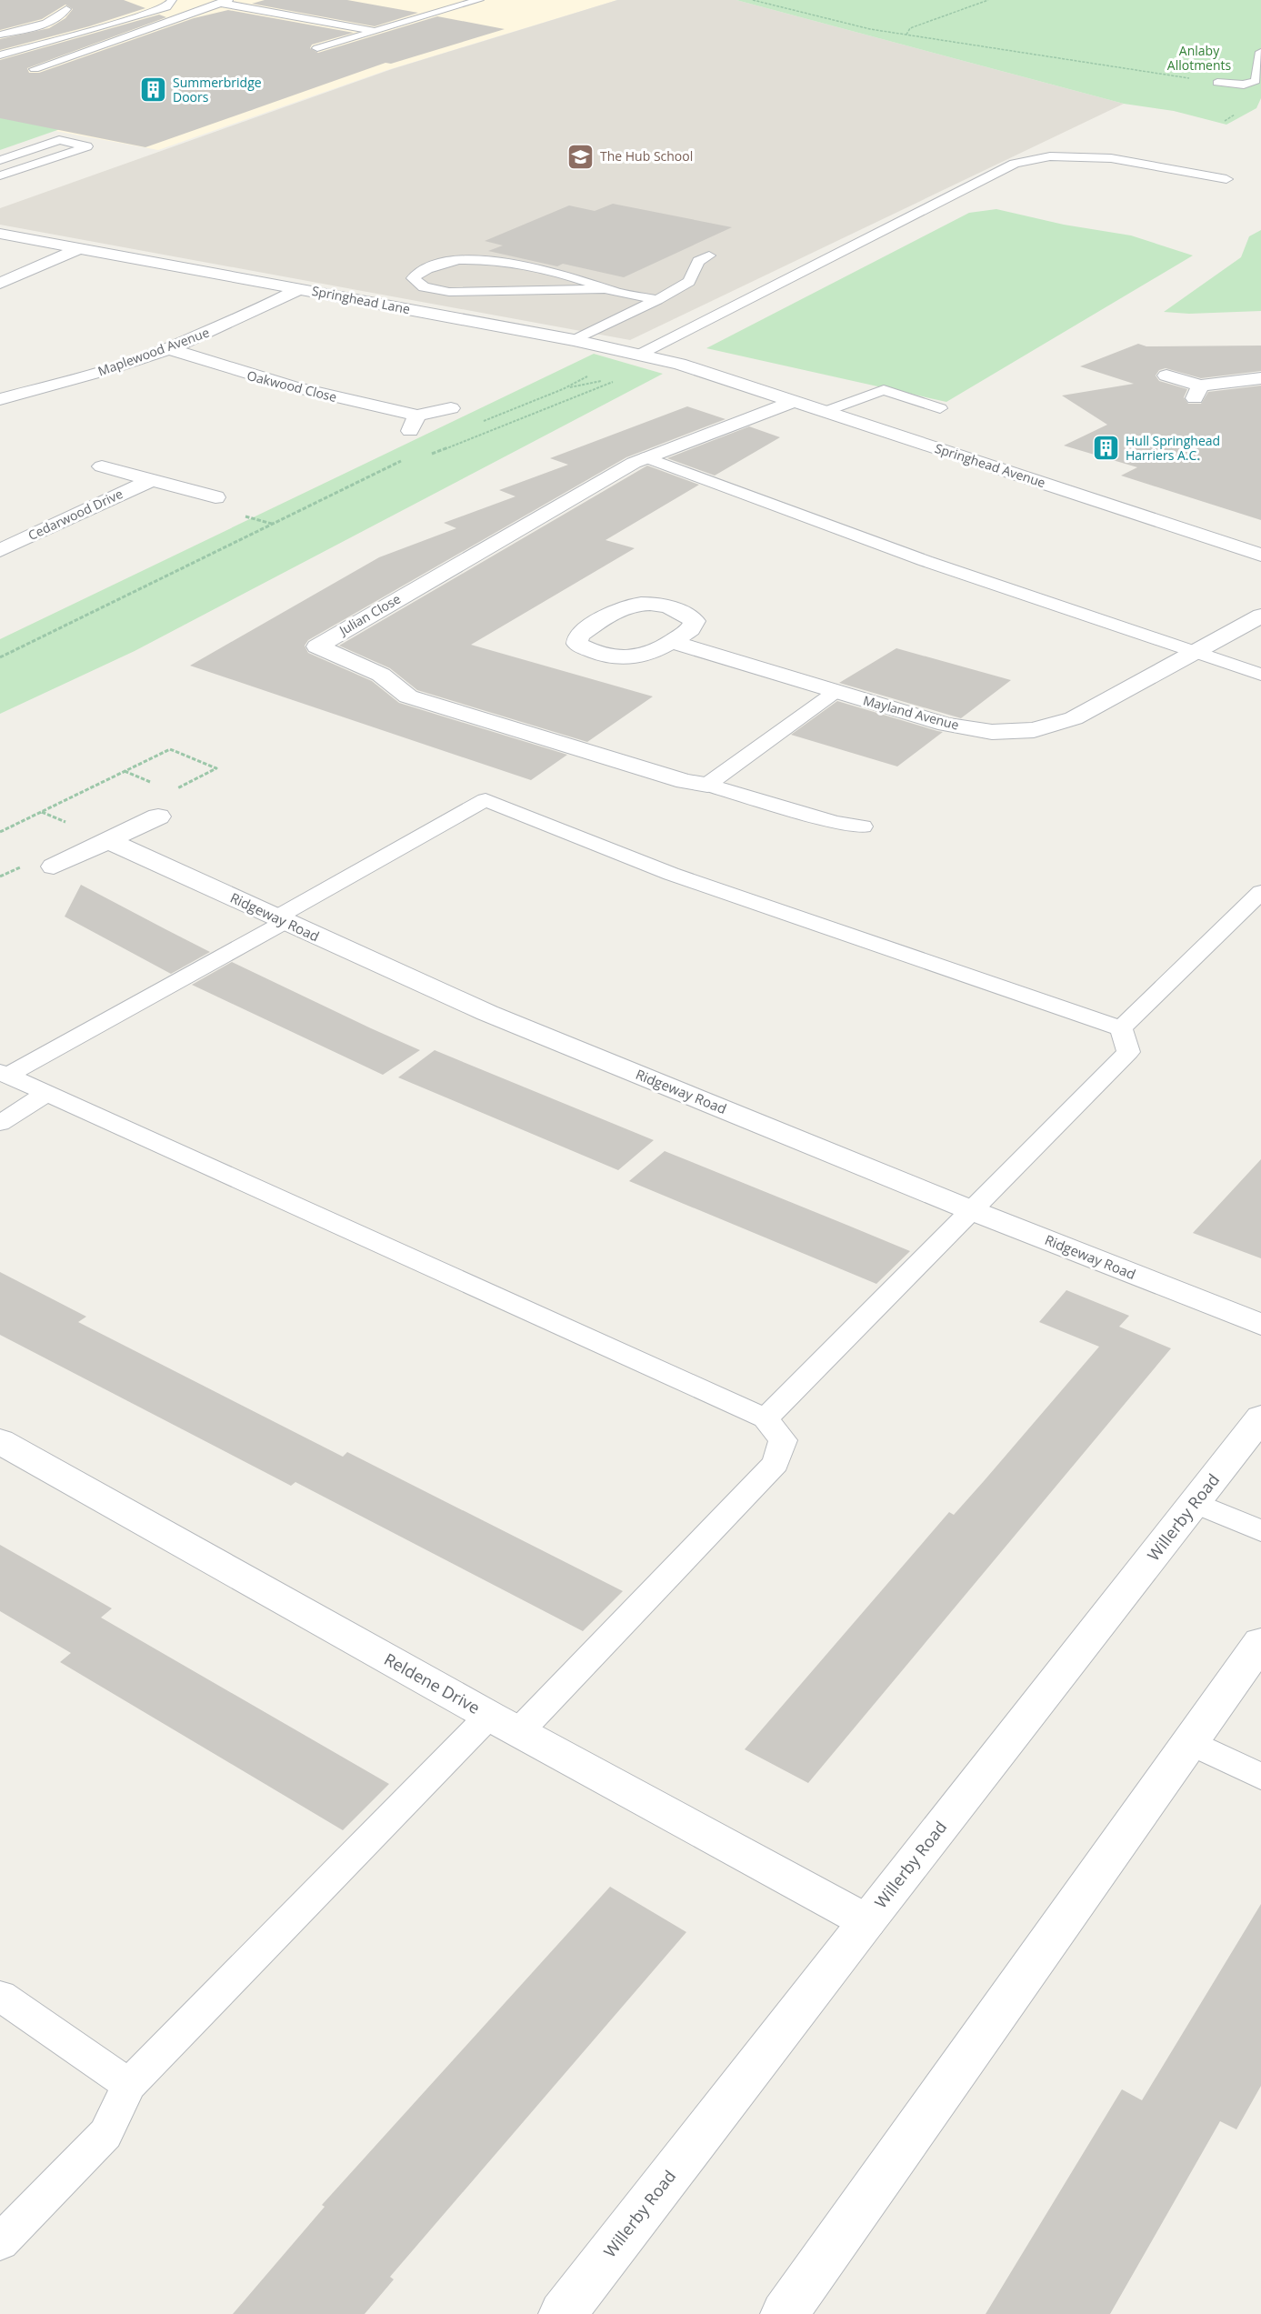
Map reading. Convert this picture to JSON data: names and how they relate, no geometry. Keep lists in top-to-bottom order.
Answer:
{
  "streets": {
    "street": [
      "Springhead Lane",
      "Maplewood Avenue",
      "Oakwood Close",
      "Springhead Avenue",
      "Cedarwood Drive",
      "Julian Close",
      "Mayland Avenue",
      "Ridgeway Road",
      "Willerby Road",
      "Reldene Drive"
    ]
  },
  "crossings": [
    ["Springhead Lane", "Maplewood Avenue"],
    ["Springhead Lane", "Springhead Avenue"],
    ["Maplewood Avenue", "Oakwood Close"],
    ["Springhead Avenue", "Julian Close"],
    ["Willerby Road", "Reldene Drive"]
  ],
  "parks": ["Anlaby Allotments"],
  "places": {
    "building": ["Summerbridge Doors", "Hull Springhead Harriers A.C."],
    "school or university": ["The Hub School"]
  }
}
